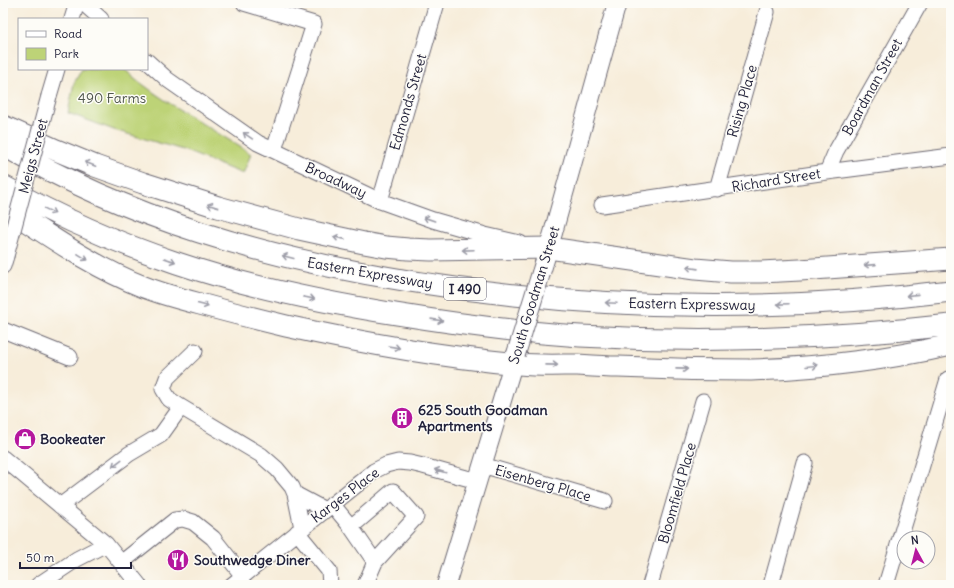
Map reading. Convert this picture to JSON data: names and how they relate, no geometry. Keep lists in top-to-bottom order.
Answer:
{
  "streets": {
    "highway": ["Eastern Expressway", "I 490"],
    "main road": ["South Goodman Street"],
    "street": [
      "Boardman Street",
      "Rising Place",
      "Edmonds Street",
      "Meigs Street",
      "Broadway",
      "Richard Street",
      "Eisenberg Place",
      "Bloomfield Place",
      "Karges Place"
    ]
  },
  "crossings": [
    ["Boardman Street", "Richard Street"],
    ["Rising Place", "Richard Street"],
    ["Edmonds Street", "Broadway"],
    ["Broadway", "South Goodman Street"],
    ["South Goodman Street", "Eisenberg Place"],
    ["South Goodman Street", "Karges Place"],
    ["Eisenberg Place", "Karges Place"]
  ],
  "one_way": ["Broadway", "Karges Place"],
  "parks": ["490 Farms"],
  "places": {
    "building": ["625 South Goodman Apartments"],
    "shop": ["Bookeater"],
    "restaurant": ["Southwedge Diner"]
  },
  "legend": ["Road", "Park"],
  "scale_bar": "50 m",
  "north": "top"
}
